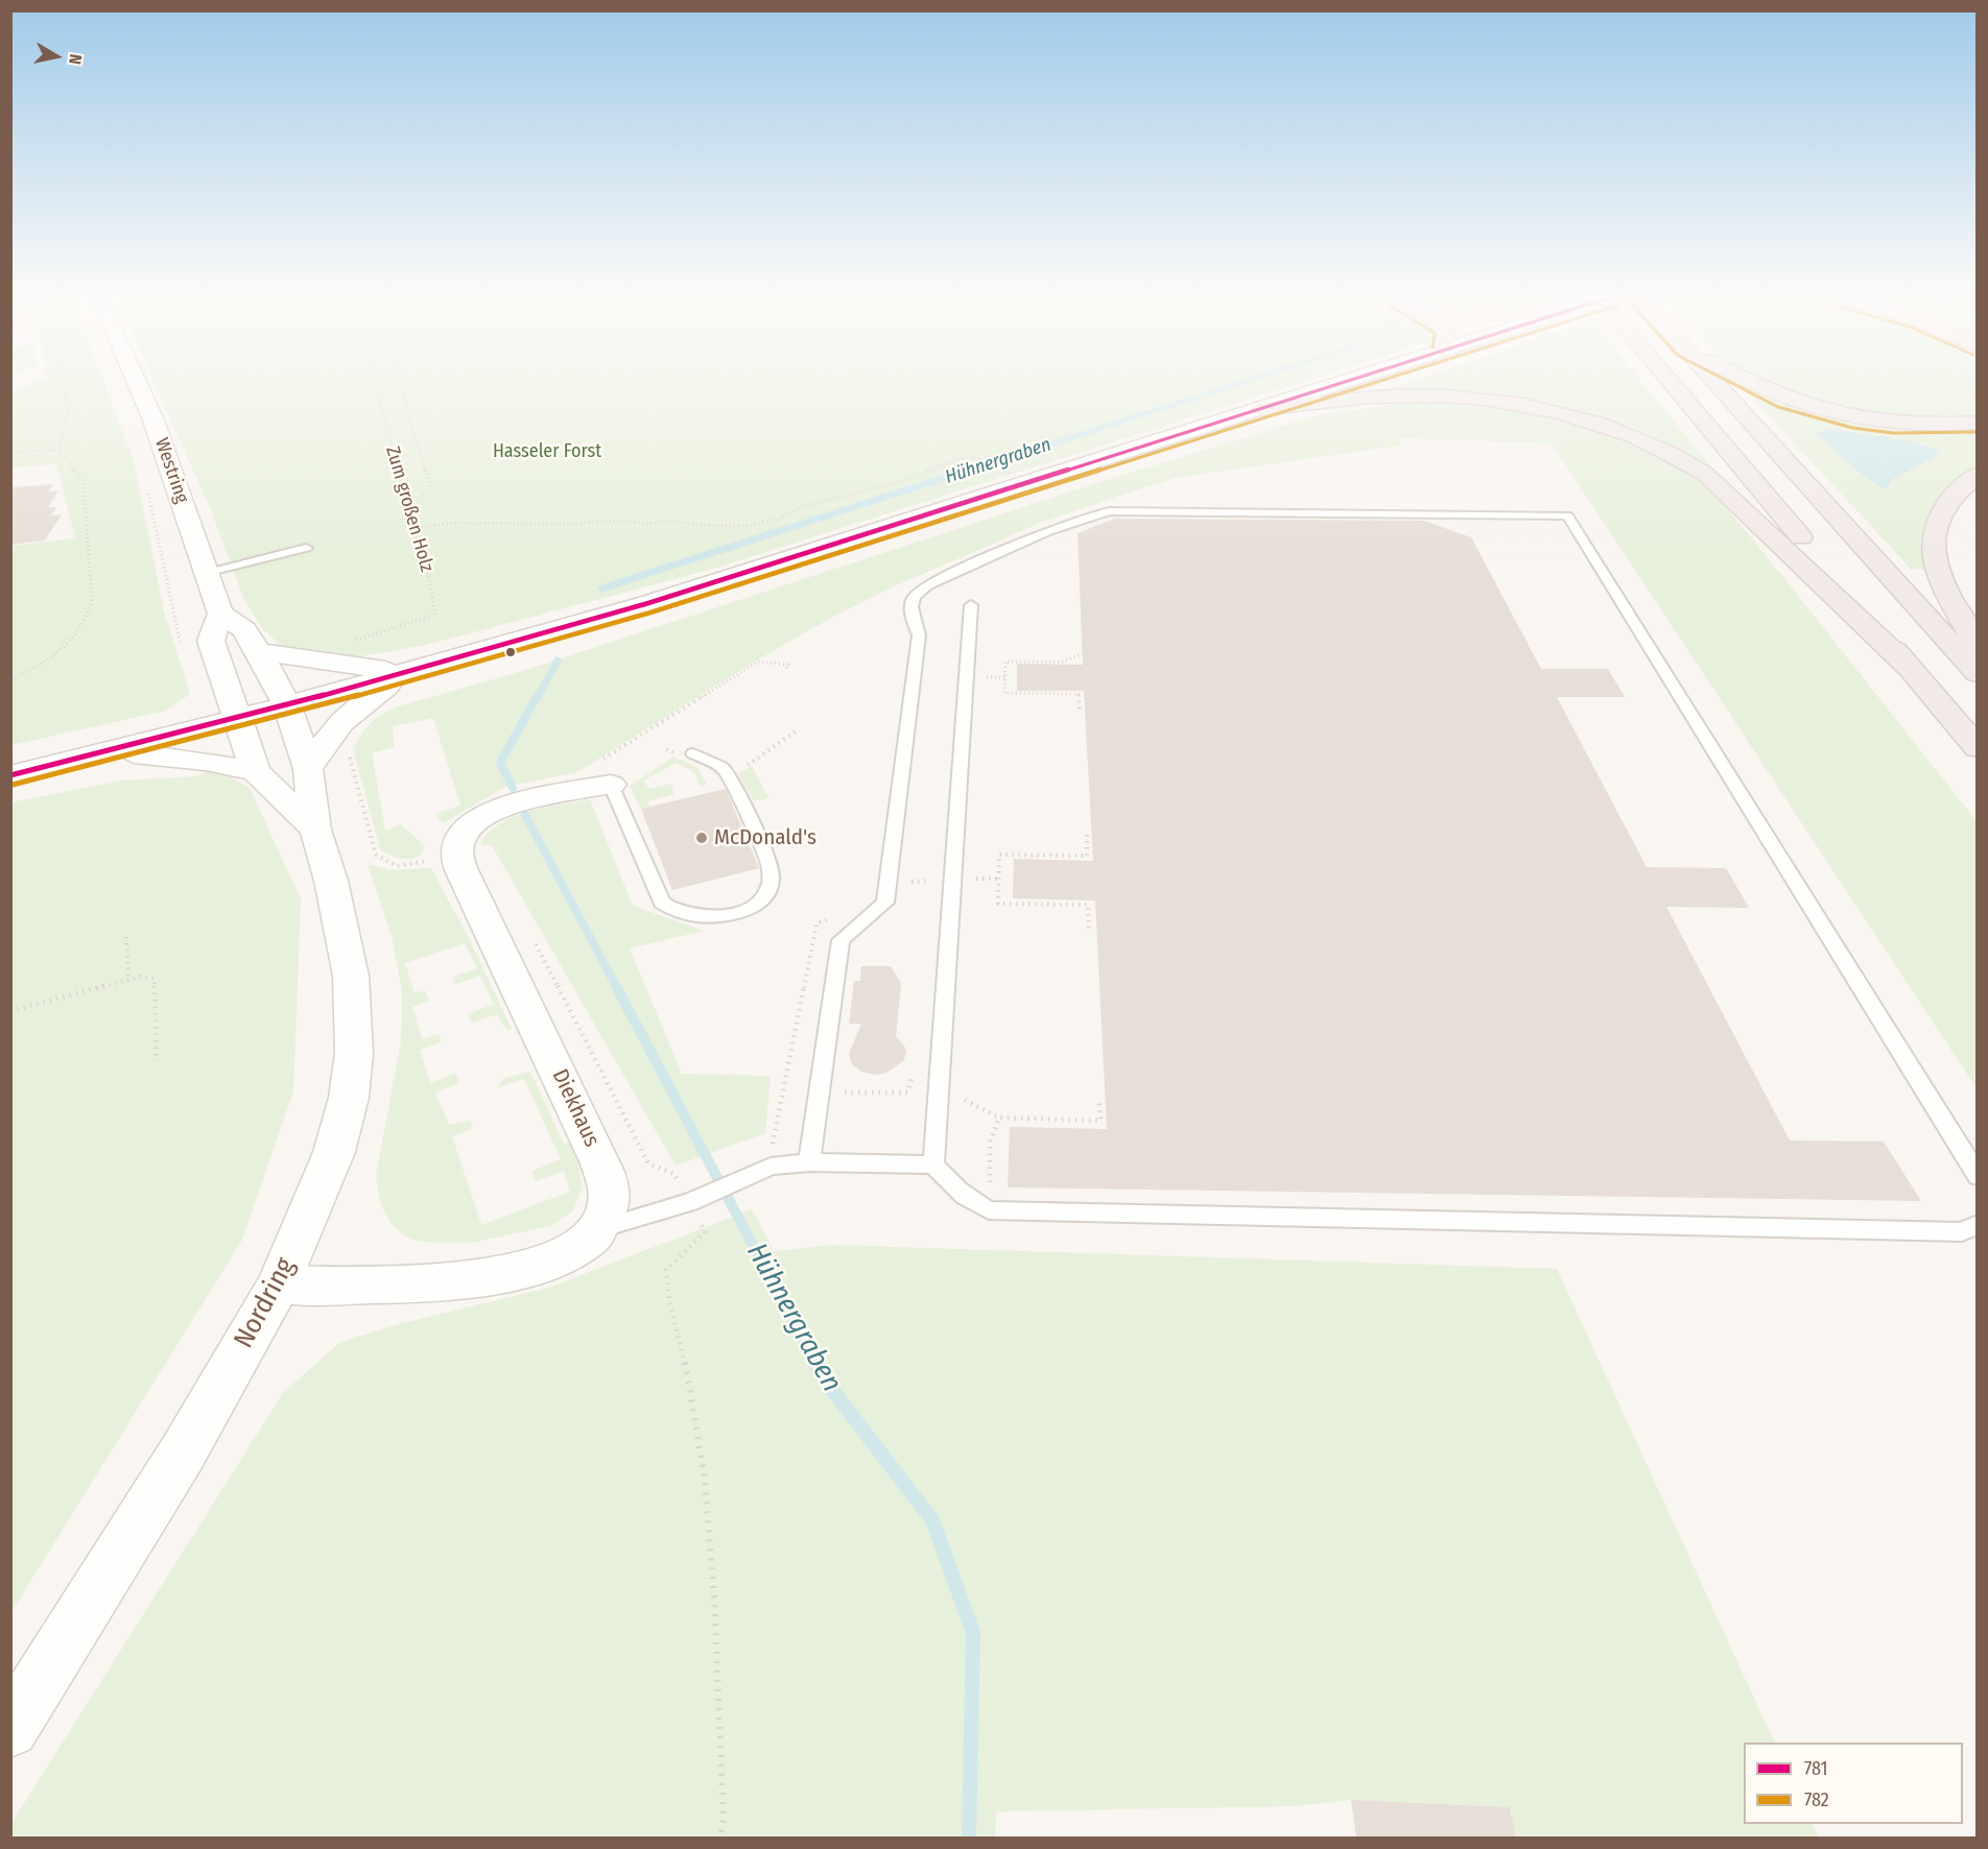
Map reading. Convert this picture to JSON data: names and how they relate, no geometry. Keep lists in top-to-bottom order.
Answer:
{
  "streets": {
    "main road": ["Westring", "Diekhaus", "Nordring"],
    "path": ["Zum großen Holz"]
  },
  "crossings": [
    ["Diekhaus", "Nordring"]
  ],
  "water": ["Hühnergraben"],
  "parks": ["Hasseler Forst"],
  "places": ["McDonald's"],
  "lines": ["transit line 781", "transit line 782"],
  "legend": ["781", "782"],
  "north": "right"
}
